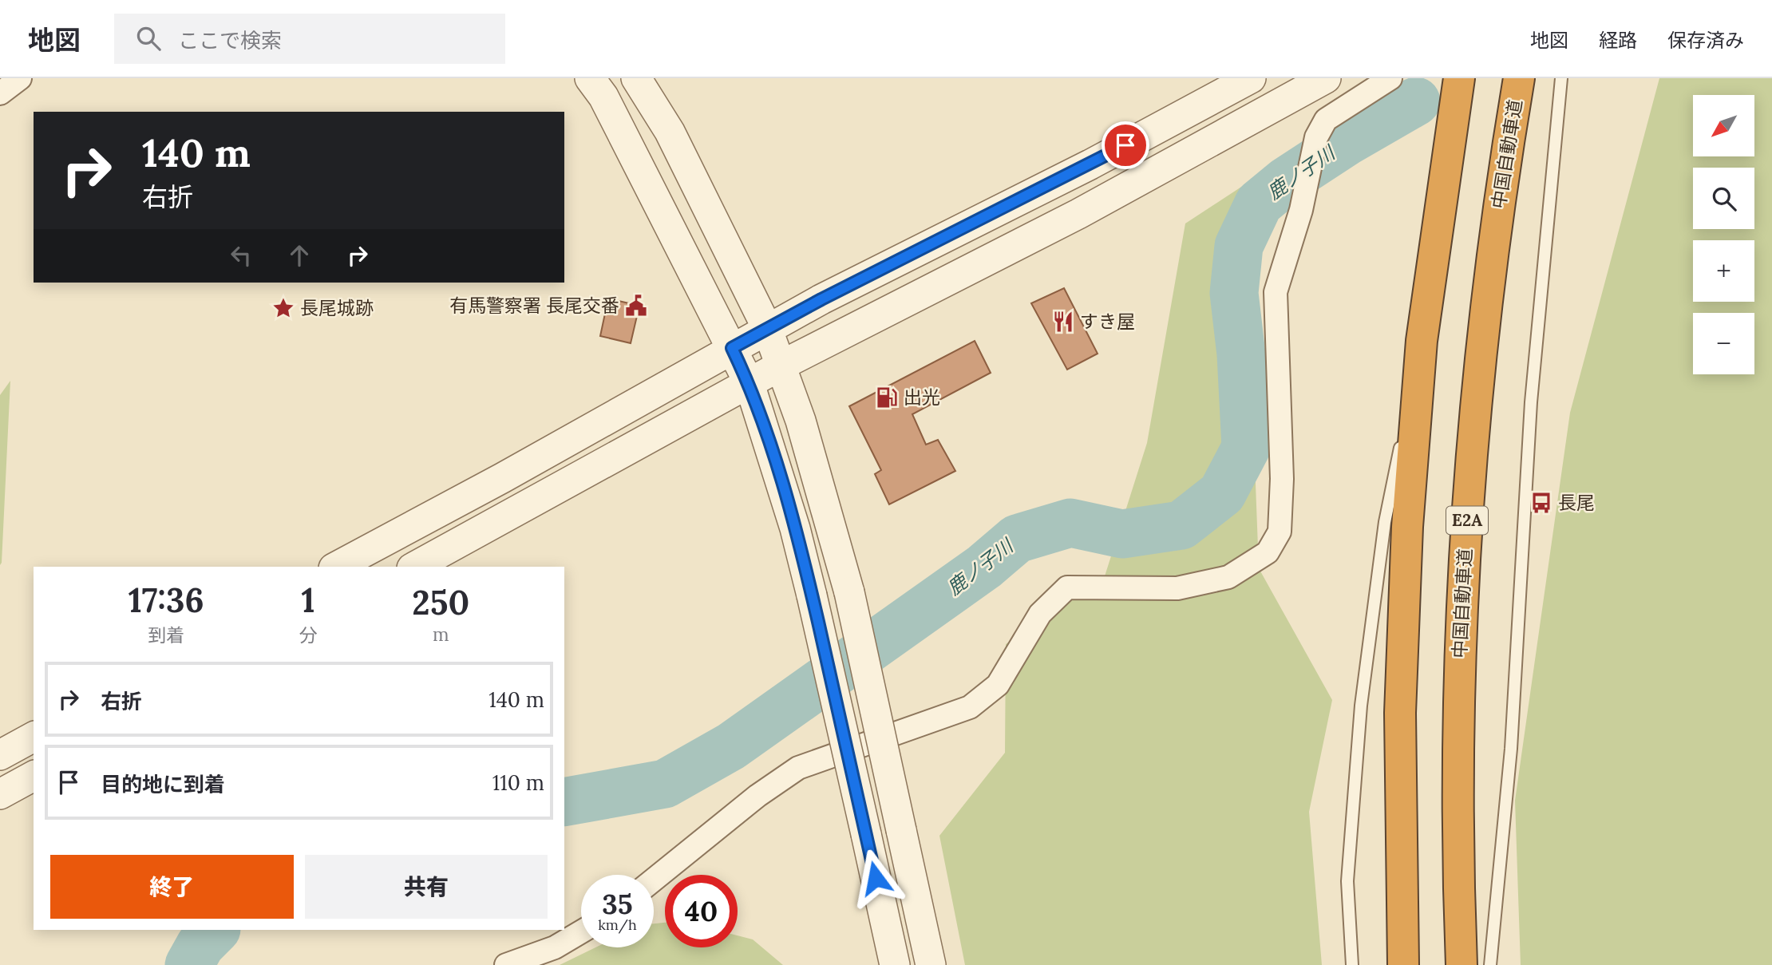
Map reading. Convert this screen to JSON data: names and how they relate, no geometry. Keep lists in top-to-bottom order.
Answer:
{
  "streets": {
    "highway": ["中国自動車道", "E2A"]
  },
  "water": ["鹿ノ子川"],
  "places": {
    "public building": ["有馬警察署 長尾交番"],
    "place": ["長尾城跡"],
    "restaurant": ["すき屋"],
    "fuel station": ["出光"],
    "bus stop": ["長尾"]
  },
  "north": "bottom left",
  "page": {
    "header": "地図",
    "search": "ここで検索",
    "nav": ["地図", "経路", "保存済み"],
    "map_buttons": ["+", "−"],
    "turn": ["140 m", "右折"],
    "eta": [
      "17:36",
      "到着",
      "1",
      "分",
      "250",
      "m"
    ],
    "list": [
      {
        "name": "右折",
        "value": "140 m"
      },
      {
        "name": "目的地に到着",
        "value": "110 m"
      }
    ],
    "buttons": ["終了", "共有"],
    "speed": "35 km/h",
    "limit": "40"
  }
}
